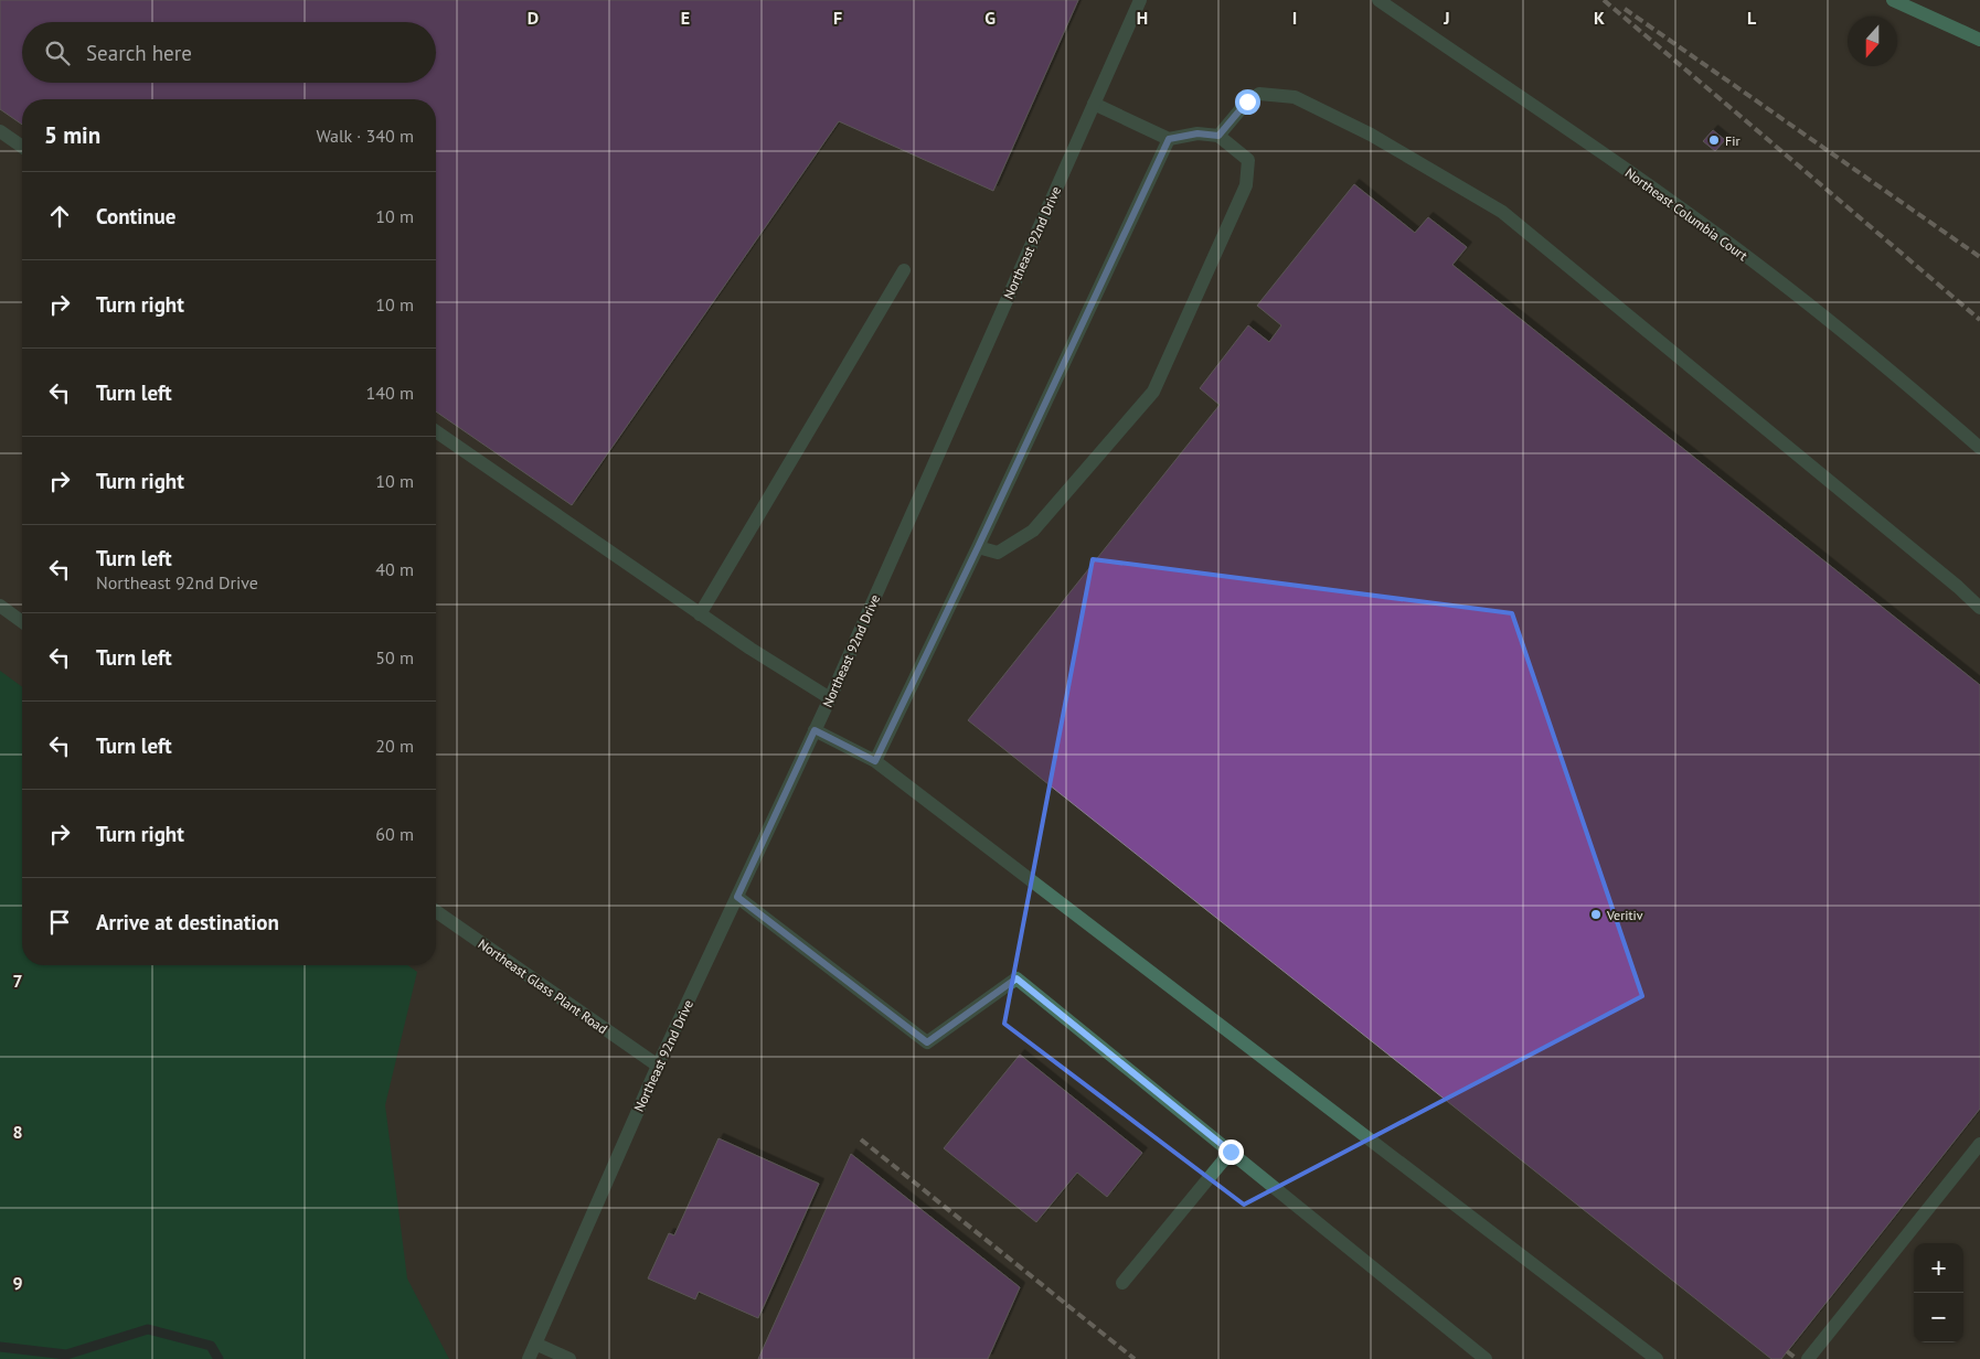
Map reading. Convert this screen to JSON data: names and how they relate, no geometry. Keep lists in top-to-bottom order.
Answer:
{
  "streets": {
    "street": ["Northeast Columbia Court", "Northeast 92nd Drive", "Northeast Glass Plant Road"]
  },
  "crossings": [
    ["Northeast 92nd Drive", "Northeast Glass Plant Road"]
  ],
  "places": ["Fir", "Veritiv"],
  "north": "bottom",
  "page": {
    "search": "Search here",
    "heading": ["5 min", "Walk · 340 m"],
    "list": [
      ["Continue", "10 m"],
      ["Turn right", "10 m"],
      ["Turn left", "140 m"],
      ["Turn right", "10 m"],
      ["Turn left", "Northeast 92nd Drive", "40 m"],
      ["Turn left", "50 m"],
      ["Turn left", "20 m"],
      ["Turn right", "60 m"],
      "Arrive at destination"
    ],
    "map_buttons": ["+", "−"]
  },
  "grid": {
    "columns": [
      "D",
      "E",
      "F",
      "G",
      "H",
      "I",
      "J",
      "K",
      "L"
    ],
    "rows": ["7", "8", "9"]
  }
}
